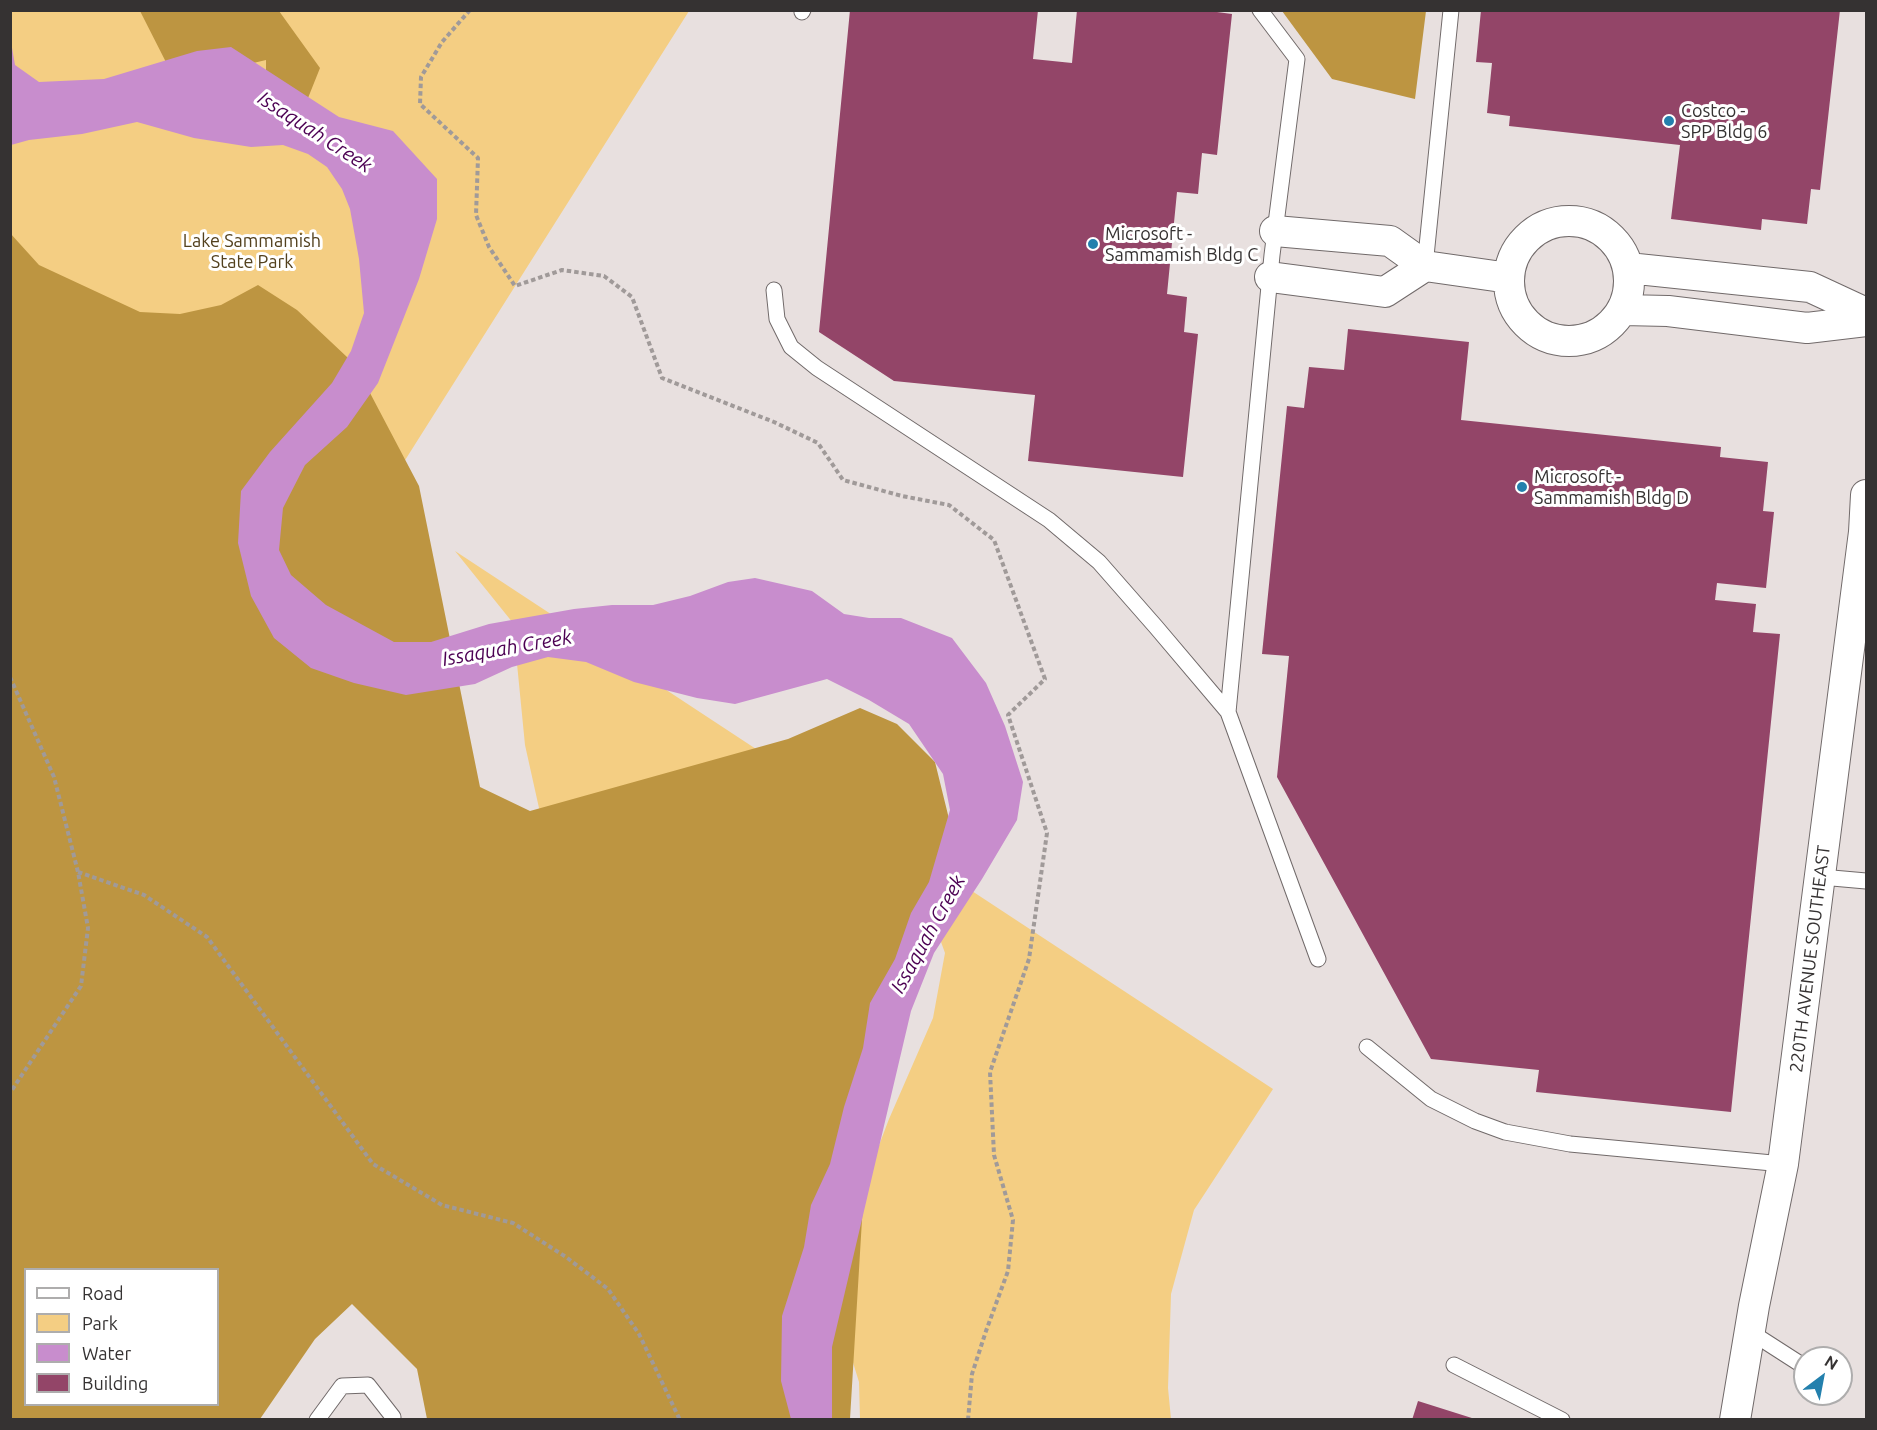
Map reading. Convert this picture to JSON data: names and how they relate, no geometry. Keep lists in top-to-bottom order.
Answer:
{
  "streets": {
    "street": ["220TH AVENUE SOUTHEAST"]
  },
  "water": ["Issaquah Creek"],
  "parks": ["Lake Sammamish State Park"],
  "places": ["Costco - SPP Bldg 6", "Microsoft - Sammamish Bldg C", "Microsoft - Sammamish Bldg D"],
  "legend": [
    "Road",
    "Park",
    "Water",
    "Building"
  ],
  "north": "top right"
}
